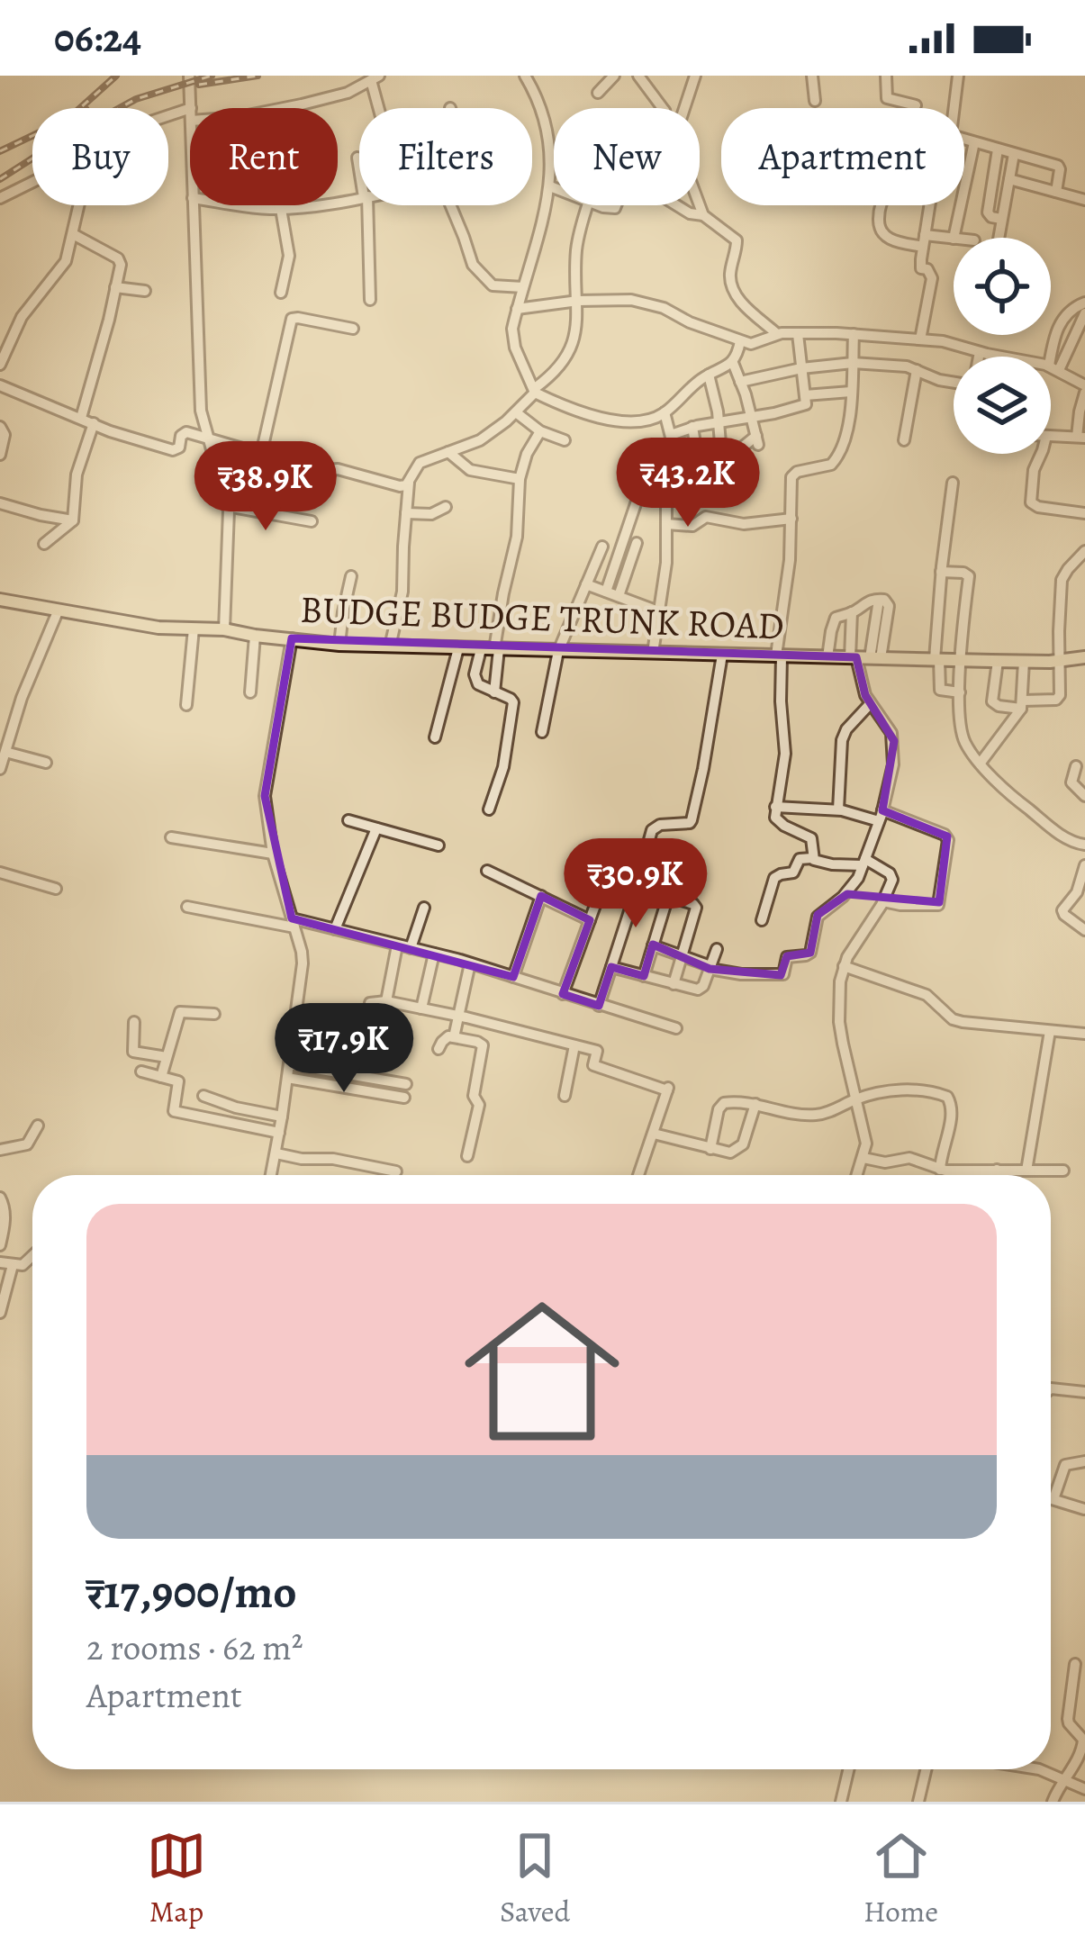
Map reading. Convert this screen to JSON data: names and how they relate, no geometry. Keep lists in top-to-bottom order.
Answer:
{
  "streets": {
    "main road": ["BUDGE BUDGE TRUNK ROAD"]
  },
  "page": {
    "status": "06:24",
    "chip": [
      "Buy",
      "Rent",
      "Filters",
      "New",
      "Apartment"
    ],
    "price": [
      "₹43.2K",
      "₹38.9K",
      "₹30.9K",
      "₹17.9K"
    ],
    "list": [
      {
        "name": "₹17,900/mo",
        "note": "2 rooms · 62 m² · Apartment"
      }
    ],
    "tabs": ["Map", "Saved", "Home"]
  }
}
